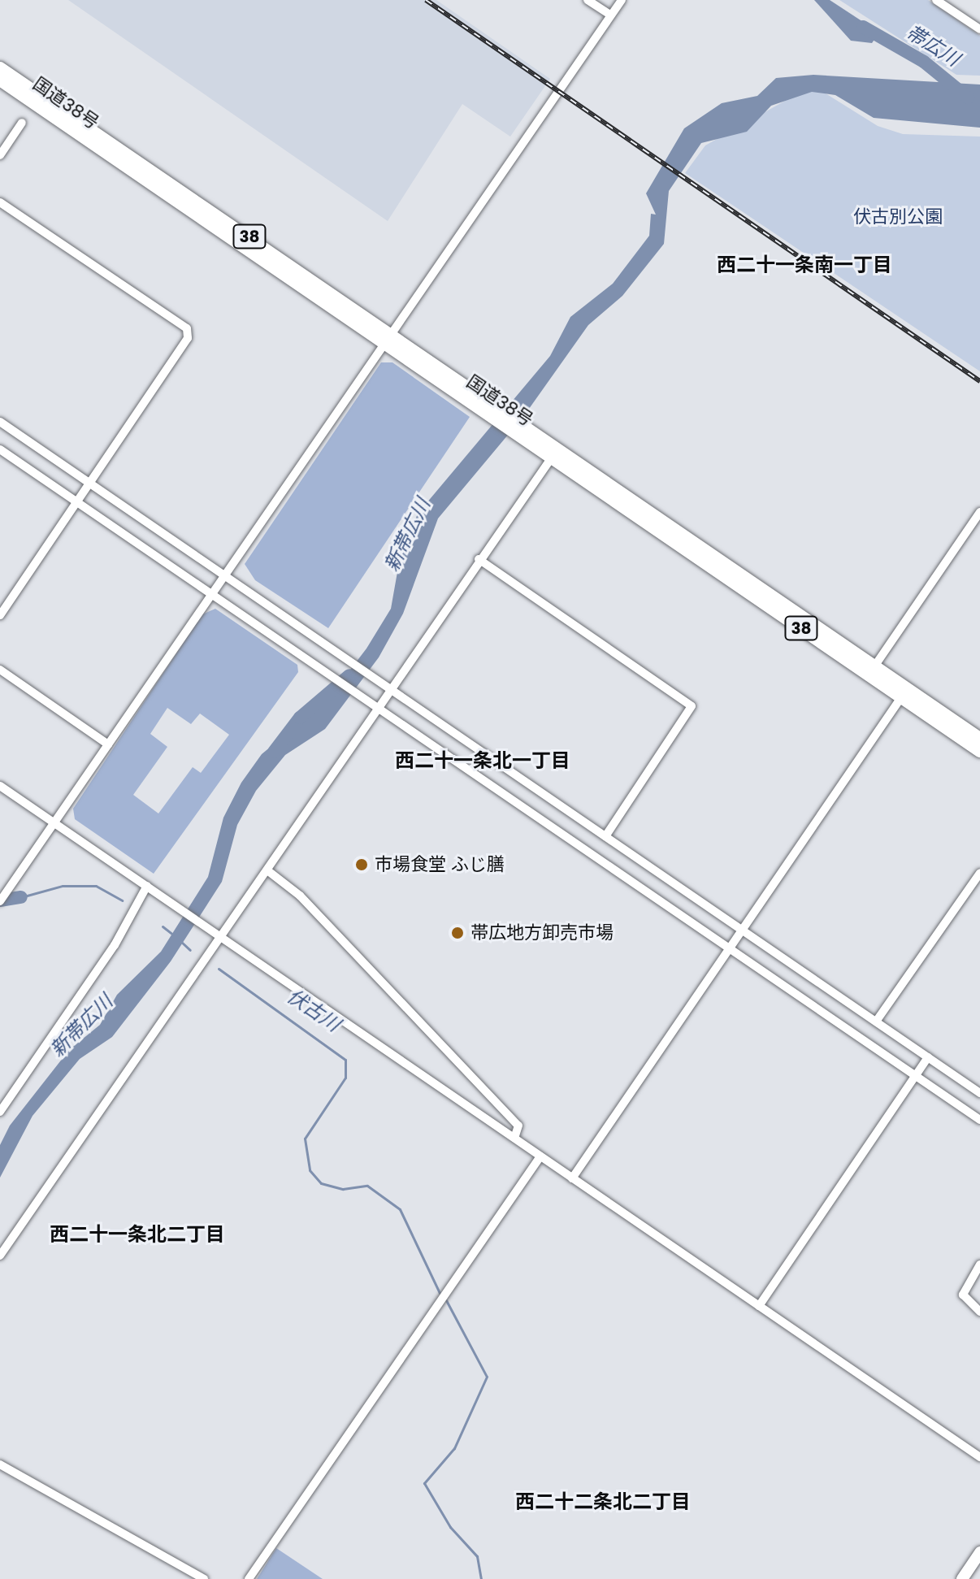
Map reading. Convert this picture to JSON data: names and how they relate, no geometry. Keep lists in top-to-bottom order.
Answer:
{
  "streets": {
    "highway": ["国道38号", "38"]
  },
  "districts": [
    "西二十一条南一丁目",
    "西二十一条北一丁目",
    "西二十一条北二丁目",
    "西二十二条北二丁目"
  ],
  "water": ["帯広川", "新帯広川", "伏古川"],
  "parks": ["伏古別公園"],
  "places": ["市場食堂 ふじ膳", "帯広地方卸売市場"]
}
